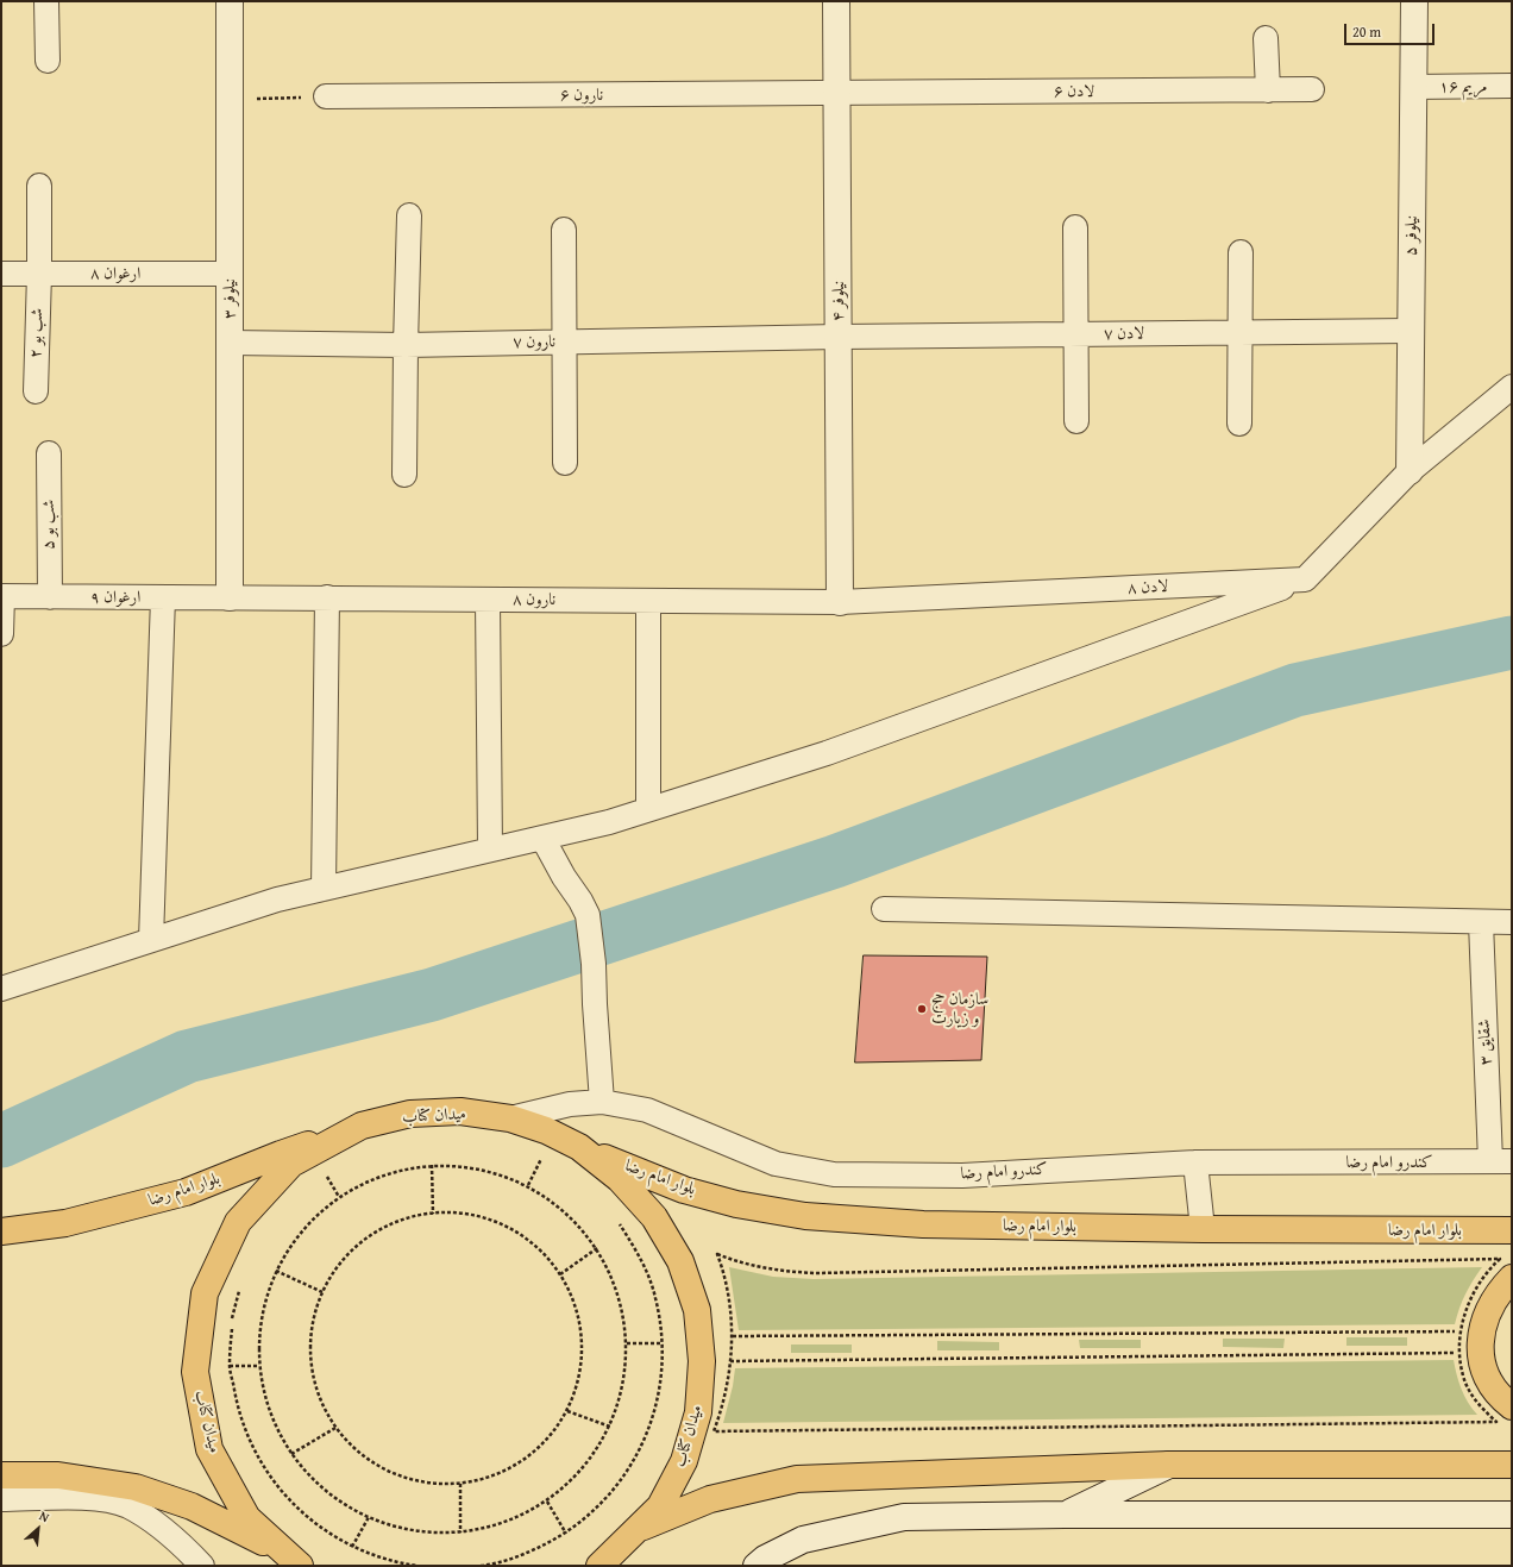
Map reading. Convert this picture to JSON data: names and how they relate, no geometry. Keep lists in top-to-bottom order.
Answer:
{
  "streets": {
    "main road": ["میدان کتاب", "بلوار امام رضا"],
    "street": [
      "مریم ۱۶",
      "لادن ۶",
      "نارون ۶",
      "نیلوفر ۵",
      "ارغوان ۸",
      "نیلوفر ۳",
      "نیلوفر ۴",
      "شب بو ۲",
      "لادن ۷",
      "نارون ۷",
      "شب بو ۵",
      "لادن ۸",
      "ارغوان ۹",
      "نارون ۸",
      "شقایق ۳",
      "کندرو امام رضا"
    ]
  },
  "crossings": [
    ["مریم ۱۶", "نیلوفر ۵"],
    ["لادن ۶", "نارون ۶"],
    ["لادن ۶", "نیلوفر ۴"],
    ["نارون ۶", "نیلوفر ۴"],
    ["نیلوفر ۵", "لادن ۷"],
    ["ارغوان ۸", "نیلوفر ۳"],
    ["ارغوان ۸", "شب بو ۲"],
    ["نیلوفر ۳", "نارون ۷"],
    ["نیلوفر ۳", "ارغوان ۹"],
    ["نیلوفر ۳", "نارون ۸"],
    ["نیلوفر ۴", "لادن ۷"],
    ["نیلوفر ۴", "نارون ۷"],
    ["نیلوفر ۴", "لادن ۸"],
    ["نیلوفر ۴", "نارون ۸"],
    ["لادن ۷", "نارون ۷"],
    ["شب بو ۵", "ارغوان ۹"],
    ["لادن ۸", "نارون ۸"],
    ["ارغوان ۹", "نارون ۸"],
    ["شقایق ۳", "کندرو امام رضا"],
    ["میدان کتاب", "کندرو امام رضا"],
    ["میدان کتاب", "بلوار امام رضا"]
  ],
  "places": ["سازمان حج و زیارت"],
  "scale_bar": "20 m",
  "north": "top right"
}
